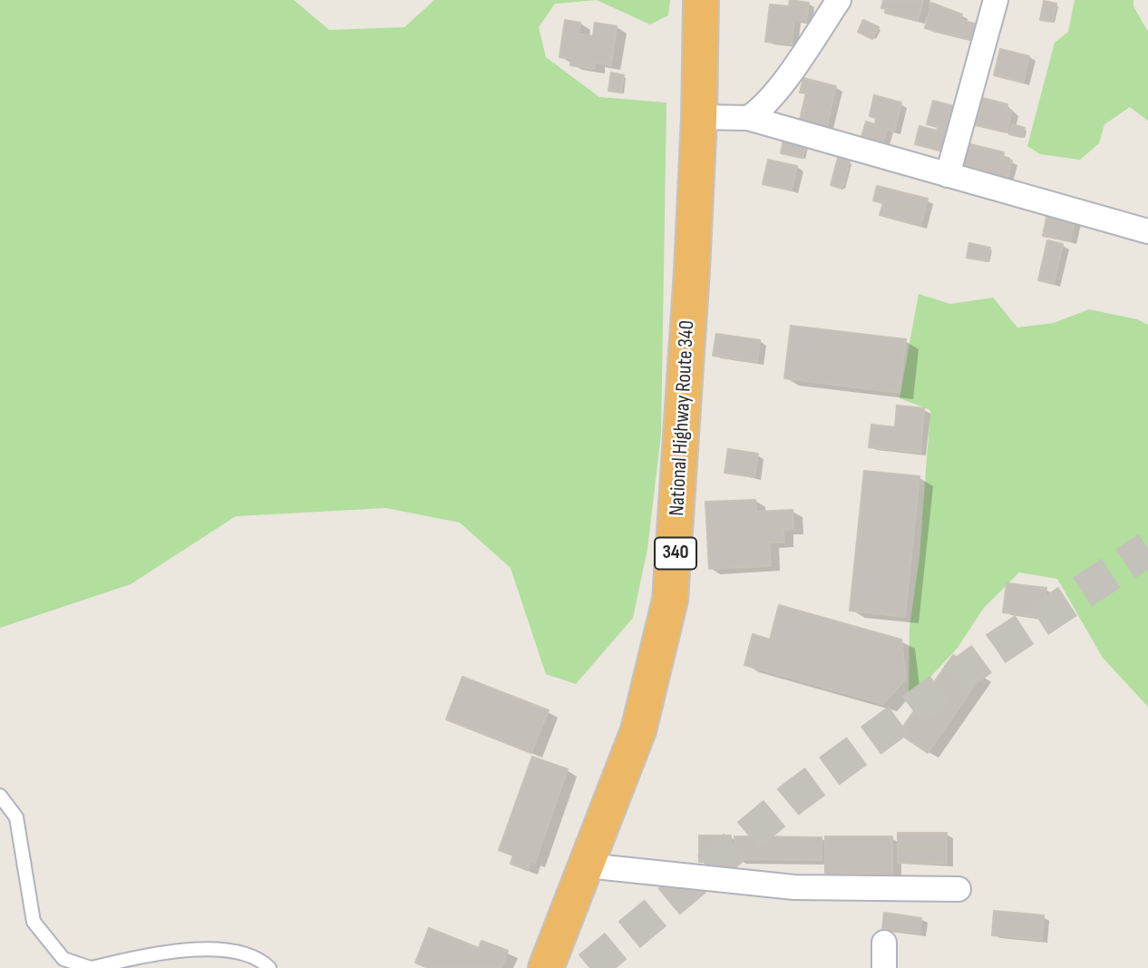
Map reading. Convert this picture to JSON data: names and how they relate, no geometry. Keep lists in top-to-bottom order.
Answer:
{
  "streets": {
    "highway": ["National Highway Route 340", "340"]
  }
}
